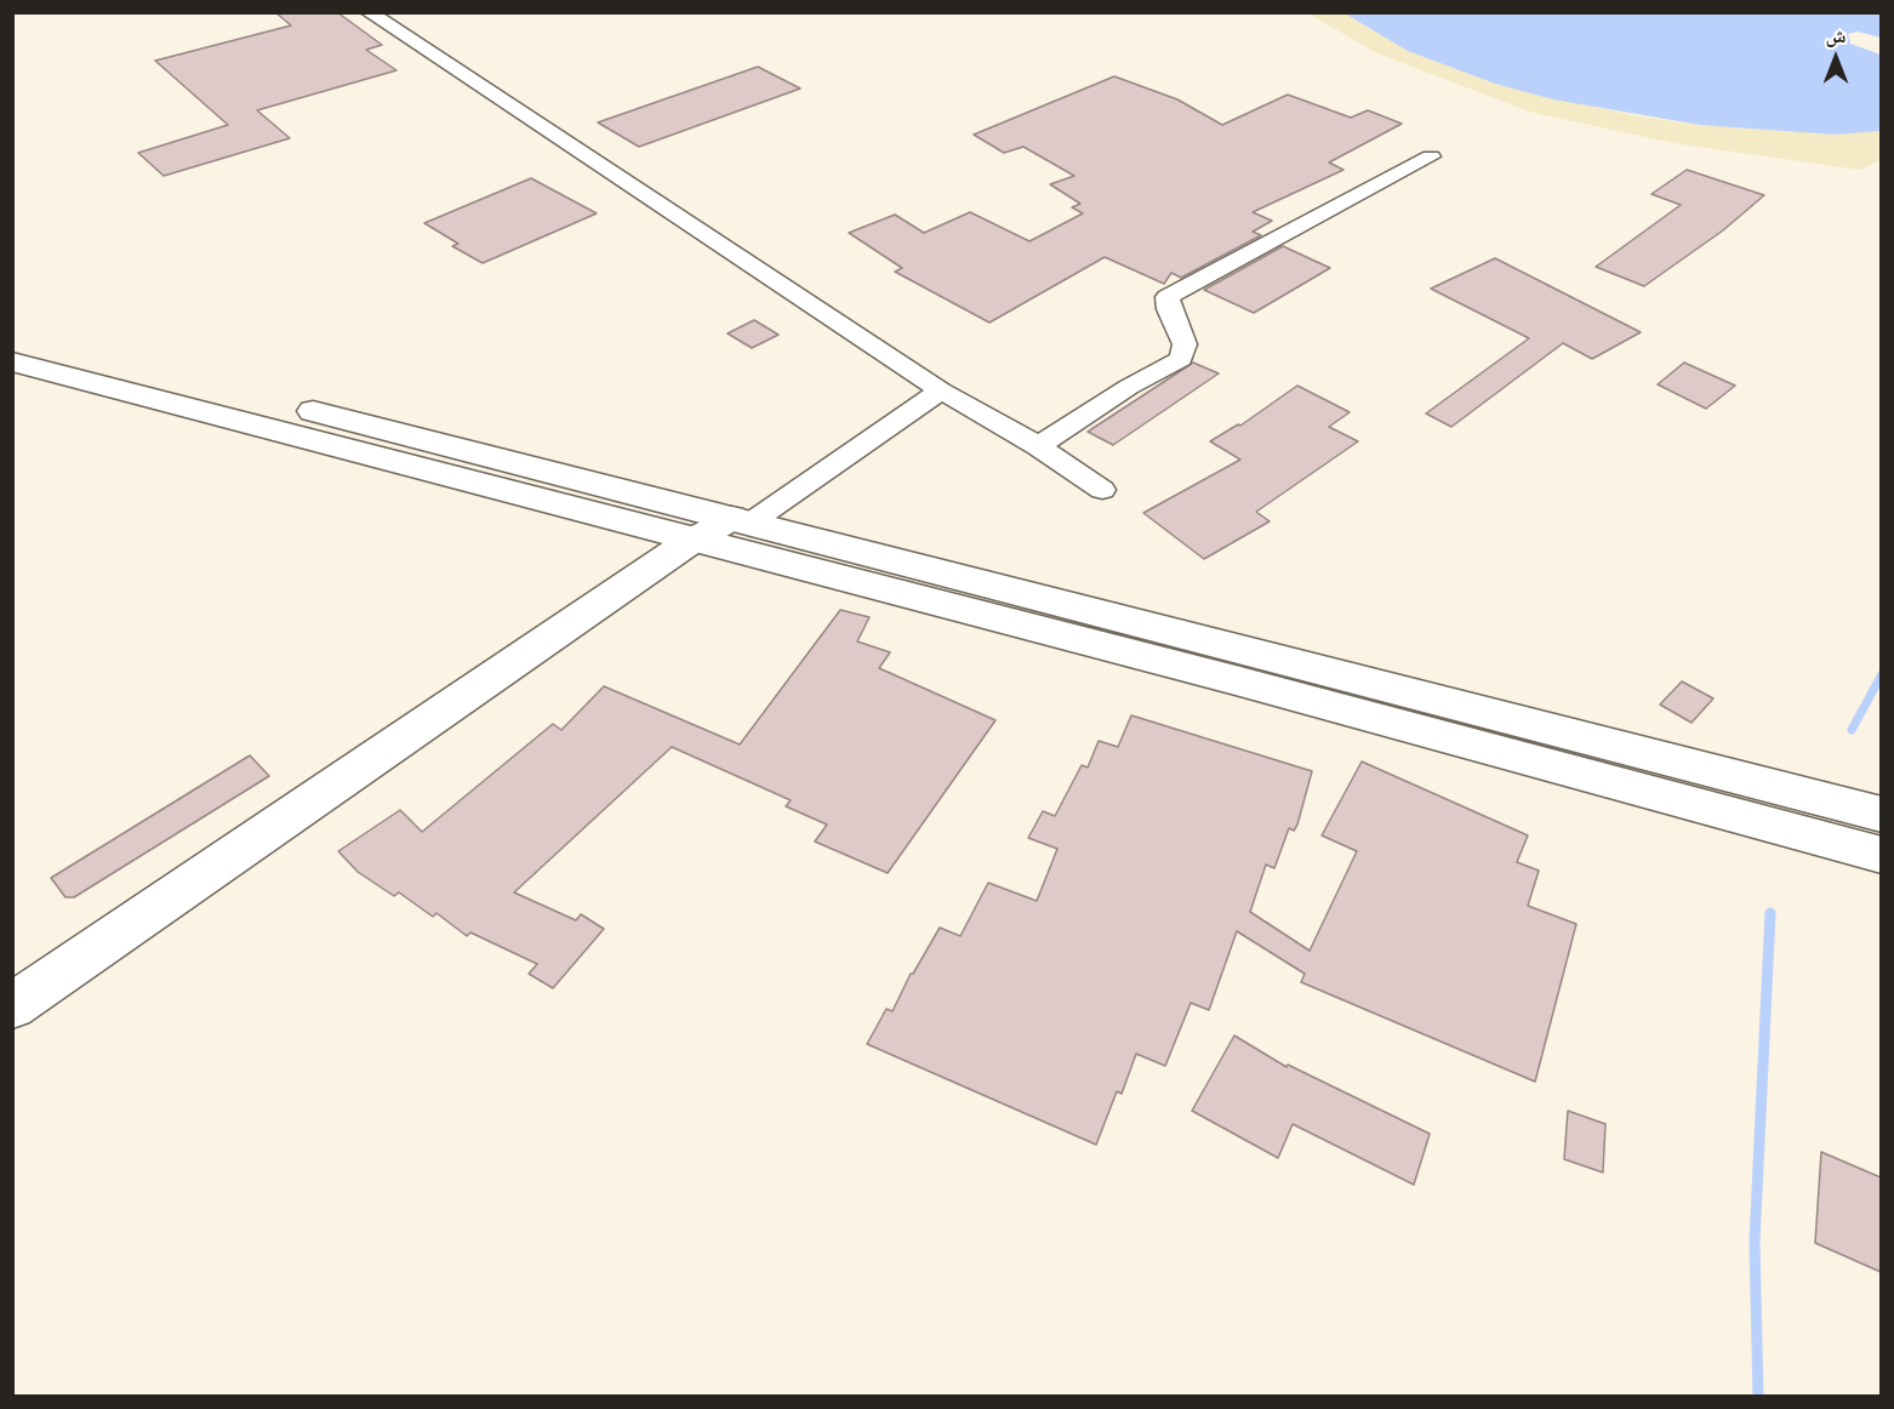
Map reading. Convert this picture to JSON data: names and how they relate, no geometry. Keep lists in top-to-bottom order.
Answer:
{
  "north": "top"
}
